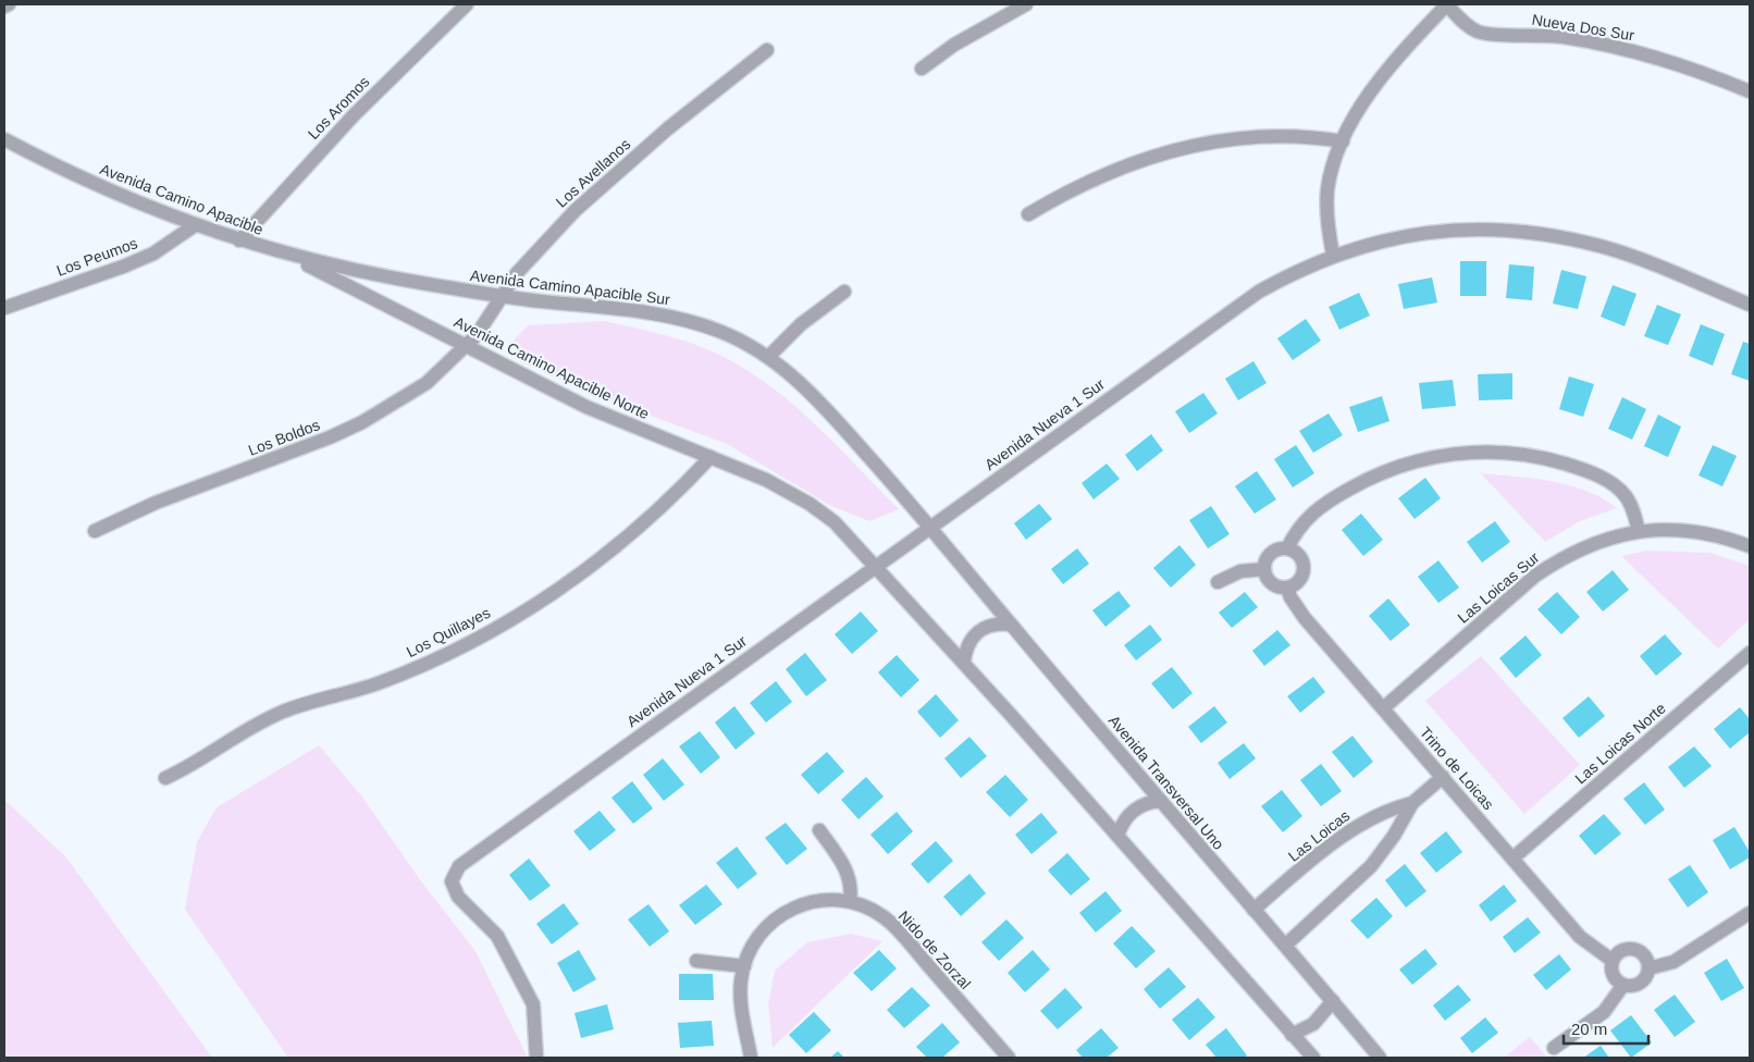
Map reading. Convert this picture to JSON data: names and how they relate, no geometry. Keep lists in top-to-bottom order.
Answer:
{
  "streets": {
    "street": [
      "Nueva Dos Sur",
      "Los Aromos",
      "Los Avellanos",
      "Avenida Camino Apacible",
      "Los Peumos",
      "Avenida Camino Apacible Sur",
      "Avenida Camino Apacible Norte",
      "Avenida Nueva 1 Sur",
      "Los Boldos",
      "Las Loicas Sur",
      "Los Quillayes",
      "Las Loicas Norte",
      "Trino de Loicas",
      "Avenida Transversal Uno",
      "Las Loicas",
      "Nido de Zorzal"
    ]
  },
  "crossings": [
    ["Nueva Dos Sur", "Avenida Nueva 1 Sur"],
    ["Los Aromos", "Avenida Camino Apacible"],
    ["Los Avellanos", "Avenida Camino Apacible Sur"],
    ["Los Avellanos", "Avenida Camino Apacible Norte"],
    ["Los Avellanos", "Los Boldos"],
    ["Avenida Camino Apacible", "Los Peumos"],
    ["Avenida Camino Apacible", "Avenida Camino Apacible Sur"],
    ["Avenida Camino Apacible", "Avenida Camino Apacible Norte"],
    ["Avenida Camino Apacible Sur", "Avenida Camino Apacible Norte"],
    ["Avenida Camino Apacible Sur", "Avenida Nueva 1 Sur"],
    ["Avenida Camino Apacible Sur", "Avenida Transversal Uno"],
    ["Avenida Camino Apacible Norte", "Avenida Nueva 1 Sur"],
    ["Avenida Camino Apacible Norte", "Los Boldos"],
    ["Avenida Camino Apacible Norte", "Los Quillayes"],
    ["Avenida Nueva 1 Sur", "Avenida Transversal Uno"],
    ["Las Loicas Sur", "Trino de Loicas"],
    ["Las Loicas Norte", "Trino de Loicas"],
    ["Trino de Loicas", "Las Loicas"],
    ["Avenida Transversal Uno", "Las Loicas"]
  ],
  "scale_bar": "20 m"
}
